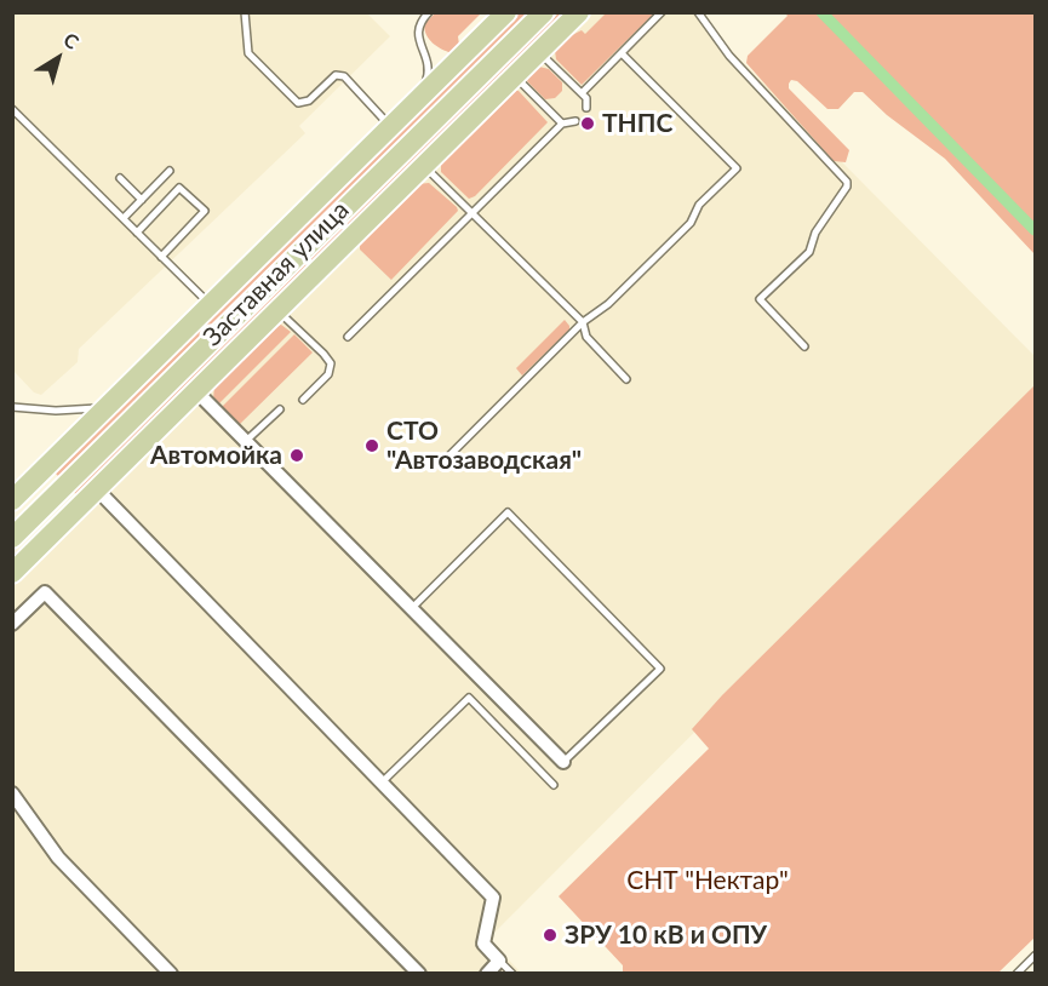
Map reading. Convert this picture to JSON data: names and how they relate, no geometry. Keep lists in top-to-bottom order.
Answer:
{
  "streets": {
    "main road": ["Заставная улица"]
  },
  "parks": ["СНТ \"Нектар\""],
  "places": [
    "ТНПС",
    "СТО \"Автозаводская\"",
    "Автомойка",
    "ЗРУ 10 кВ и ОПУ"
  ],
  "north": "top right"
}
